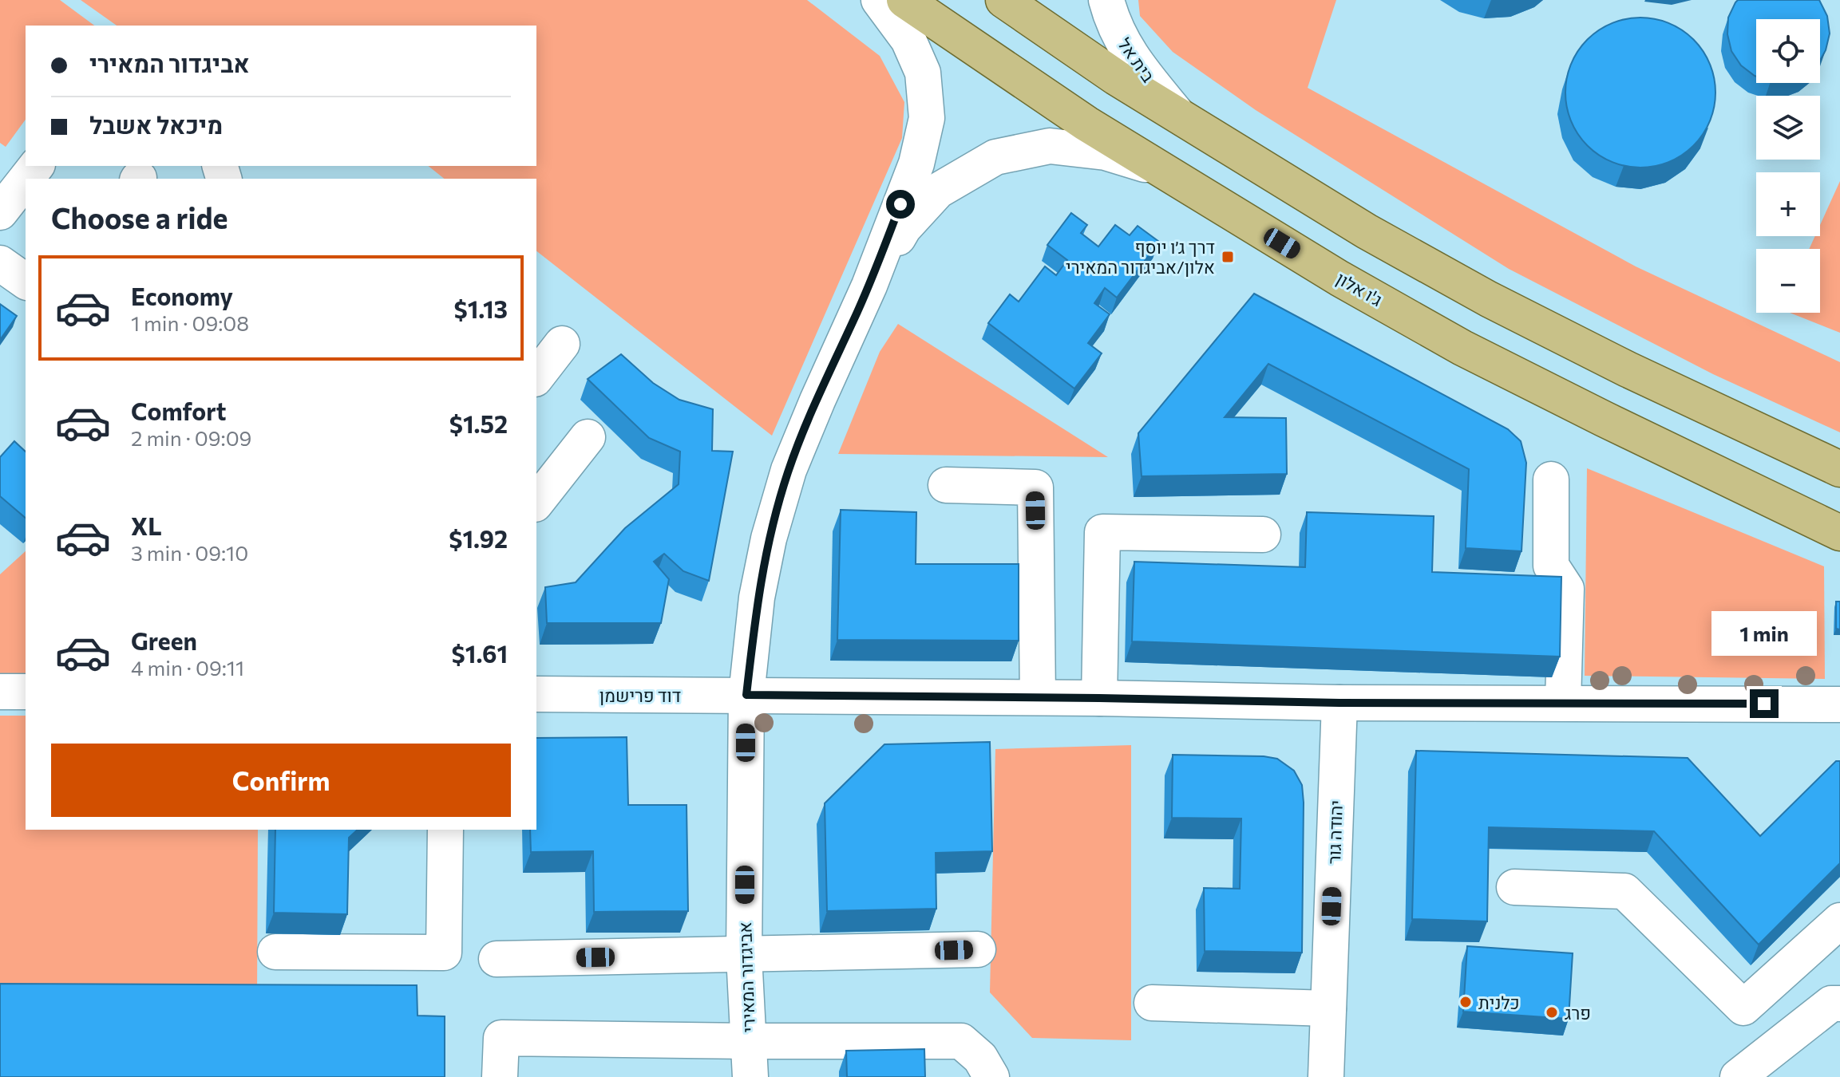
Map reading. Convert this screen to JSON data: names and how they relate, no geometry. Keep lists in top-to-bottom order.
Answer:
{
  "streets": {
    "main road": ["ג'ו אלון"],
    "street": [
      "בית אל",
      "דוד פרישמן",
      "יהודה גור",
      "אביגדור המאירי"
    ]
  },
  "crossings": [
    ["ג'ו אלון", "אביגדור המאירי"],
    ["דוד פרישמן", "יהודה גור"],
    ["דוד פרישמן", "אביגדור המאירי"]
  ],
  "places": {
    "transit": ["דרך ג׳ו יוסף אלון/אביגדור המאירי"],
    "other": ["כלנית", "פרג"]
  },
  "page": {
    "map_buttons": ["+", "−"],
    "banner": ["אביגדור המאירי", "מיכאל אשבל"],
    "heading": "Choose a ride",
    "list": [
      {
        "name": "Economy",
        "note": "1 min · 09:08",
        "value": "$1.13"
      },
      {
        "name": "Comfort",
        "note": "2 min · 09:09",
        "value": "$1.52"
      },
      {
        "name": "XL",
        "note": "3 min · 09:10",
        "value": "$1.92"
      },
      {
        "name": "Green",
        "note": "4 min · 09:11",
        "value": "$1.61"
      }
    ],
    "bubble": "1 min",
    "buttons": "Confirm"
  }
}
